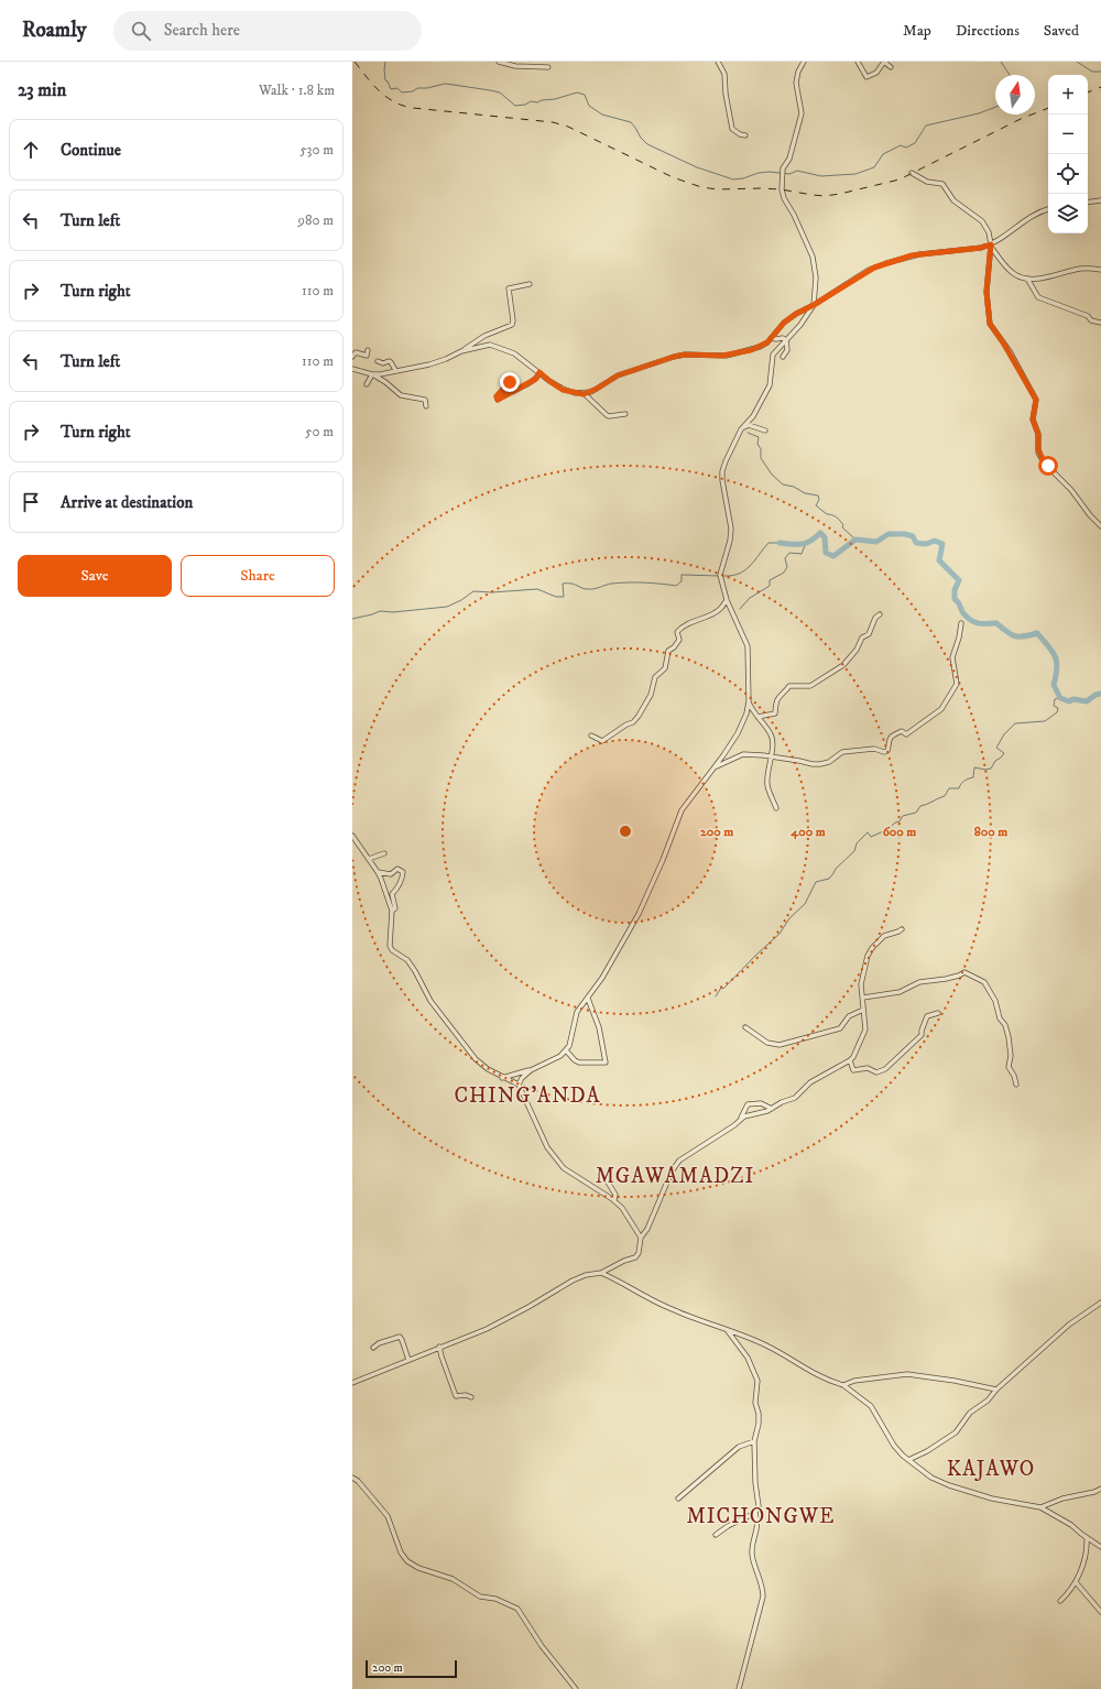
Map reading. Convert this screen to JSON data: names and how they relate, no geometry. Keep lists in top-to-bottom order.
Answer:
{
  "districts": [
    "CHING'ANDA",
    "MGAWAMADZI",
    "KAJAWO",
    "MICHONGWE"
  ],
  "scale_bar": "200 m",
  "north": "top",
  "page": {
    "header": "Roamly",
    "search": "Search here",
    "nav": ["Map", "Directions", "Saved"],
    "heading": ["23 min", "Walk · 1.8 km"],
    "map_buttons": ["+", "−"],
    "list": [
      ["Continue", "530 m"],
      ["Turn left", "980 m"],
      ["Turn right", "110 m"],
      ["Turn left", "110 m"],
      ["Turn right", "50 m"],
      "Arrive at destination"
    ],
    "buttons": ["Save", "Share"],
    "scale": "200 m"
  },
  "rings": [
    "200 m",
    "400 m",
    "600 m",
    "800 m"
  ]
}
